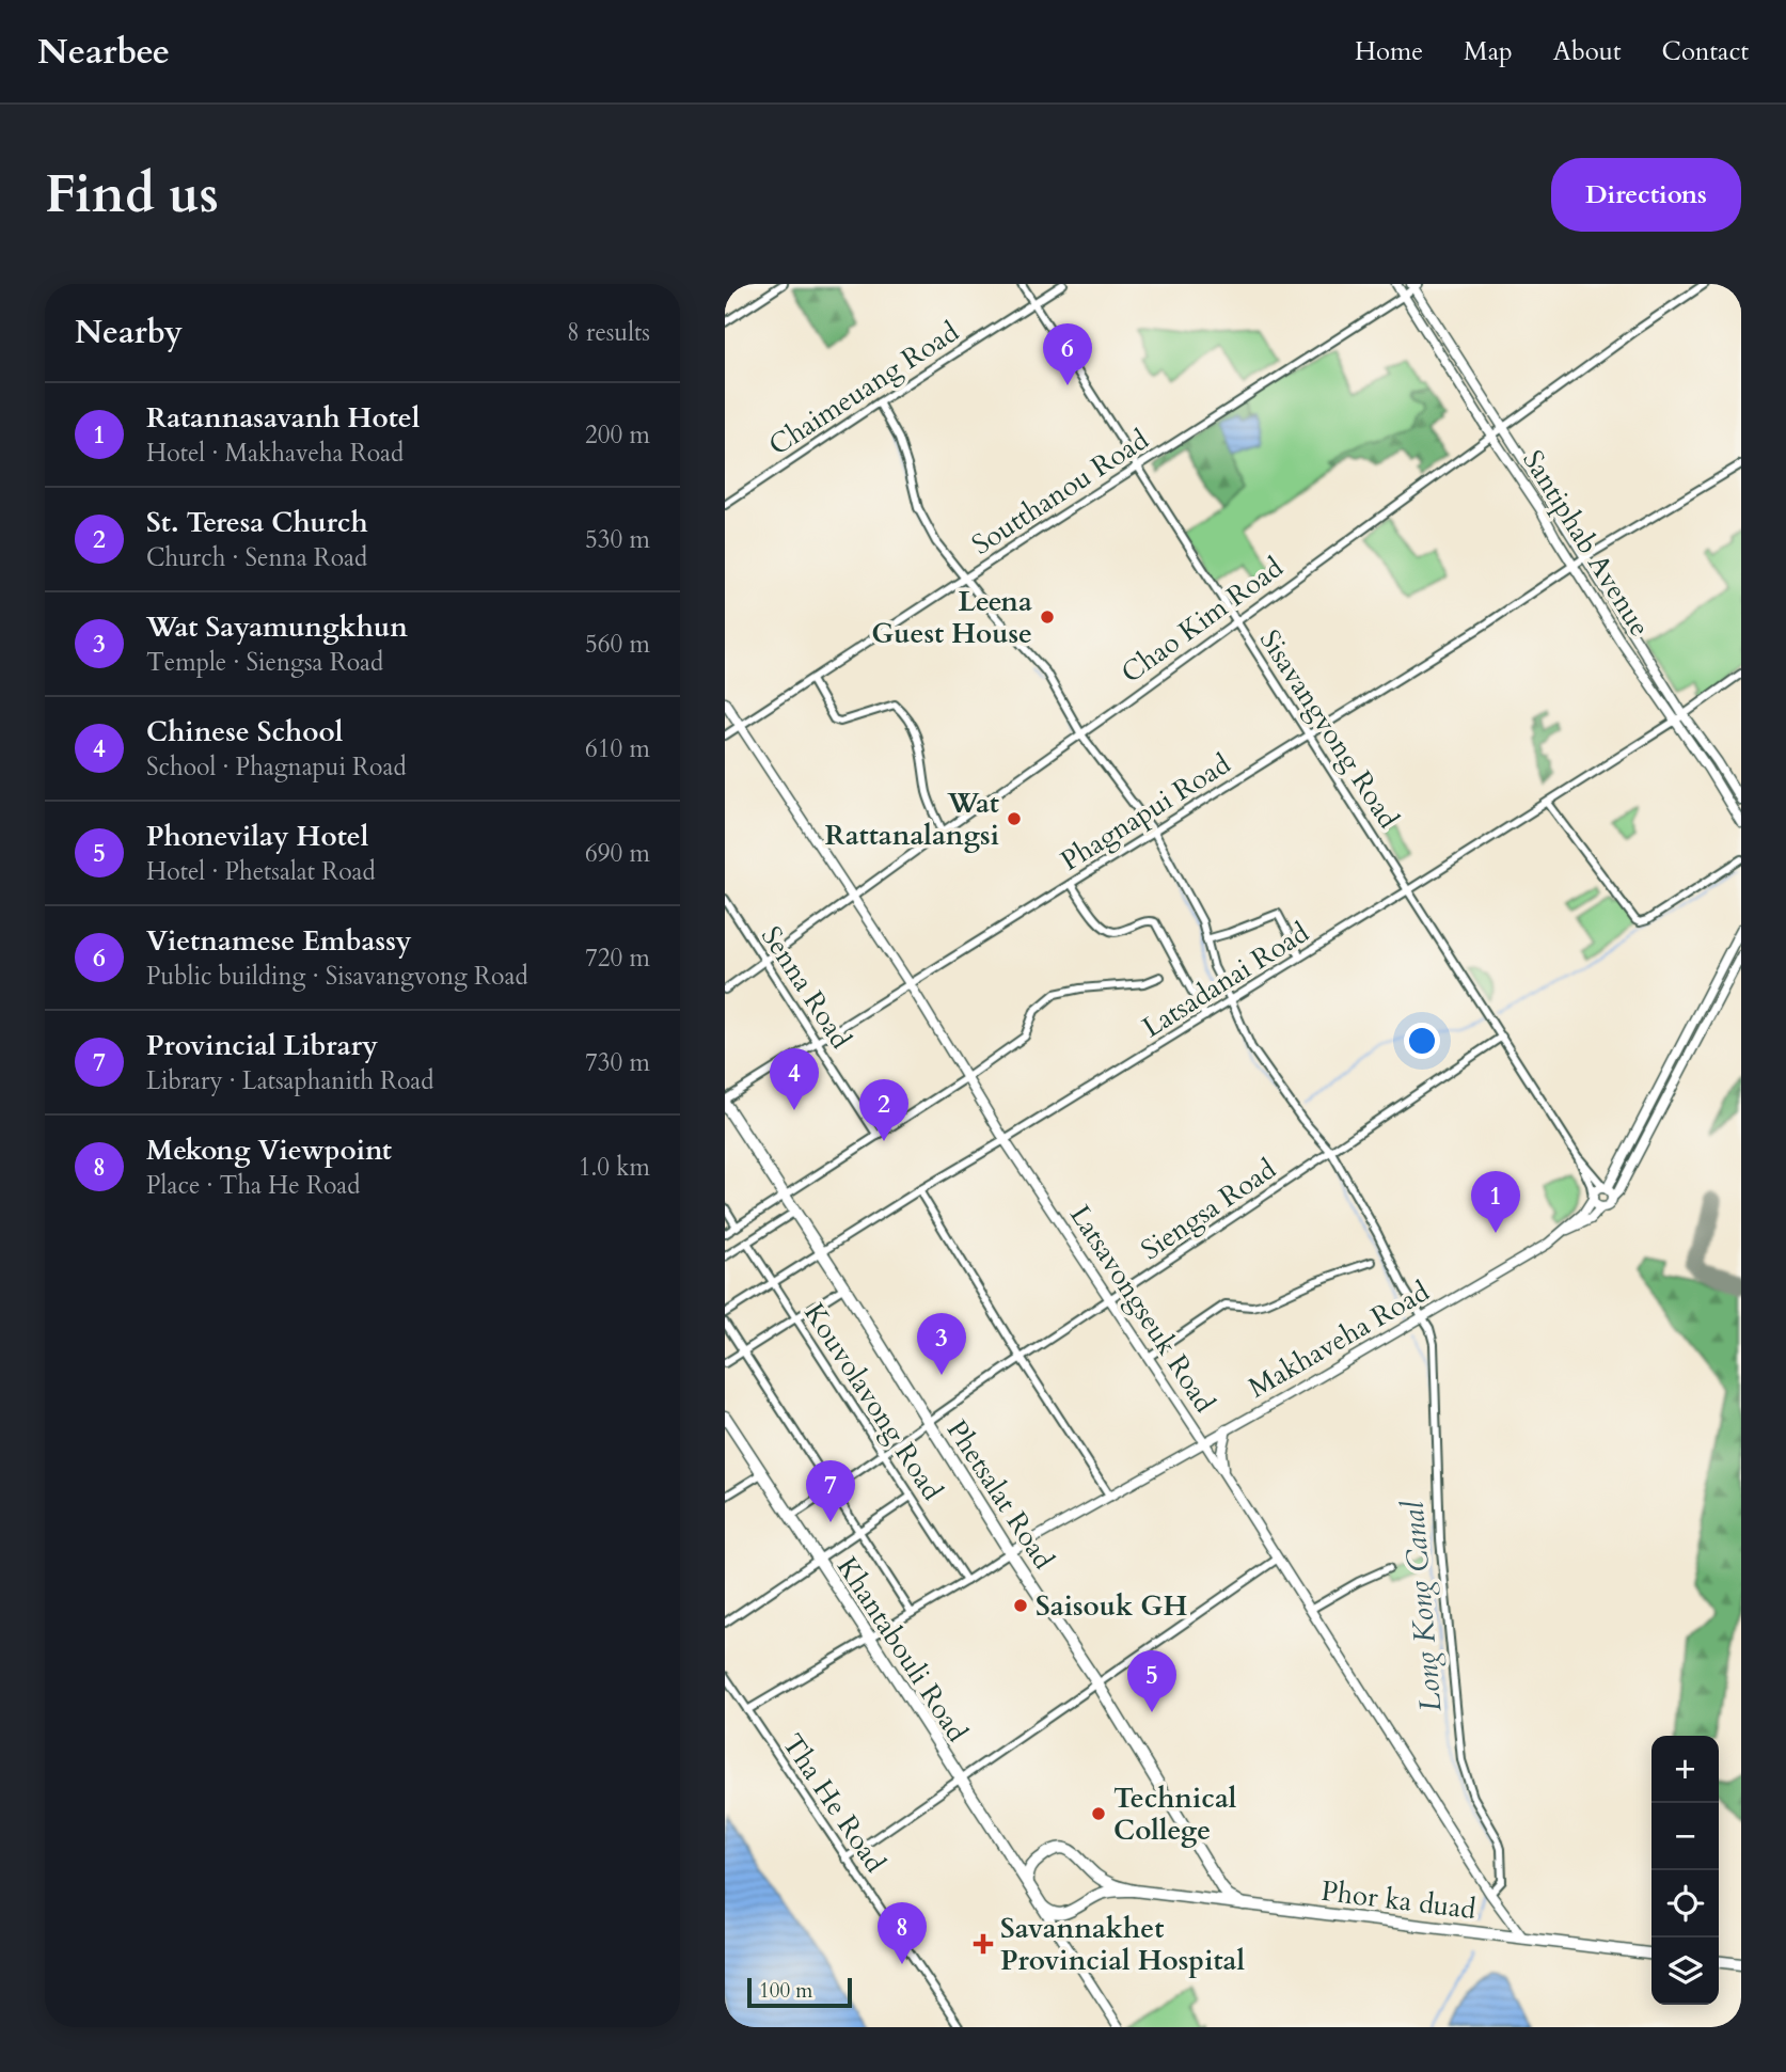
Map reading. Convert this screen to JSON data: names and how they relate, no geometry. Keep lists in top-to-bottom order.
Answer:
{
  "streets": {
    "main road": ["Phetsalat Road", "Khantabouli Road", "Phor ka duad"],
    "street": [
      "Chaimeuang Road",
      "Soutthanou Road",
      "Santiphab Avenue",
      "Chao Kim Road",
      "Sisavangvong Road",
      "Phagnapui Road",
      "Latsadanai Road",
      "Senna Road",
      "Siengsa Road",
      "Latsavongseuk Road",
      "Makhaveha Road",
      "Kouvolavong Road",
      "Tha He Road"
    ]
  },
  "crossings": [
    ["Chaimeuang Road", "Sisavangvong Road"],
    ["Soutthanou Road", "Santiphab Avenue"],
    ["Soutthanou Road", "Sisavangvong Road"],
    ["Soutthanou Road", "Latsavongseuk Road"],
    ["Santiphab Avenue", "Chao Kim Road"],
    ["Santiphab Avenue", "Phagnapui Road"],
    ["Santiphab Avenue", "Latsadanai Road"],
    ["Chao Kim Road", "Sisavangvong Road"],
    ["Chao Kim Road", "Senna Road"],
    ["Chao Kim Road", "Latsavongseuk Road"],
    ["Sisavangvong Road", "Phagnapui Road"],
    ["Sisavangvong Road", "Latsadanai Road"],
    ["Sisavangvong Road", "Siengsa Road"],
    ["Phagnapui Road", "Senna Road"],
    ["Phagnapui Road", "Latsavongseuk Road"],
    ["Phagnapui Road", "Phetsalat Road"],
    ["Latsadanai Road", "Latsavongseuk Road"],
    ["Latsadanai Road", "Kouvolavong Road"],
    ["Latsadanai Road", "Phetsalat Road"],
    ["Siengsa Road", "Latsavongseuk Road"],
    ["Siengsa Road", "Kouvolavong Road"],
    ["Siengsa Road", "Phetsalat Road"],
    ["Siengsa Road", "Khantabouli Road"],
    ["Latsavongseuk Road", "Makhaveha Road"],
    ["Latsavongseuk Road", "Phor ka duad"],
    ["Makhaveha Road", "Kouvolavong Road"],
    ["Makhaveha Road", "Phetsalat Road"],
    ["Makhaveha Road", "Khantabouli Road"],
    ["Makhaveha Road", "Tha He Road"],
    ["Phetsalat Road", "Phor ka duad"]
  ],
  "water": ["Long Kong Canal"],
  "places": {
    "other": [
      "Leena Guest House",
      "Wat Rattanalangsi",
      "Saisouk GH",
      "Technical College"
    ],
    "health": ["Savannakhet Provincial Hospital"]
  },
  "scale_bar": "100 m",
  "page": {
    "header": "Nearbee",
    "nav": [
      "Home",
      "Map",
      "About",
      "Contact"
    ],
    "buttons": "Directions",
    "title": "Find us",
    "heading": ["Nearby", "8 results"],
    "pins": [
      "6",
      "4",
      "2",
      "1",
      "3",
      "7",
      "5",
      "8"
    ],
    "list": [
      {
        "mark": "1",
        "name": "Ratannasavanh Hotel",
        "note": "Hotel · Makhaveha Road",
        "value": "200 m"
      },
      {
        "mark": "2",
        "name": "St. Teresa Church",
        "note": "Church · Senna Road",
        "value": "530 m"
      },
      {
        "mark": "3",
        "name": "Wat Sayamungkhun",
        "note": "Temple · Siengsa Road",
        "value": "560 m"
      },
      {
        "mark": "4",
        "name": "Chinese School",
        "note": "School · Phagnapui Road",
        "value": "610 m"
      },
      {
        "mark": "5",
        "name": "Phonevilay Hotel",
        "note": "Hotel · Phetsalat Road",
        "value": "690 m"
      },
      {
        "mark": "6",
        "name": "Vietnamese Embassy",
        "note": "Public building · Sisavangvong Road",
        "value": "720 m"
      },
      {
        "mark": "7",
        "name": "Provincial Library",
        "note": "Library · Latsaphanith Road",
        "value": "730 m"
      },
      {
        "mark": "8",
        "name": "Mekong Viewpoint",
        "note": "Place · Tha He Road",
        "value": "1.0 km"
      }
    ],
    "map_buttons": ["+", "−"],
    "scale": "100 m"
  }
}
